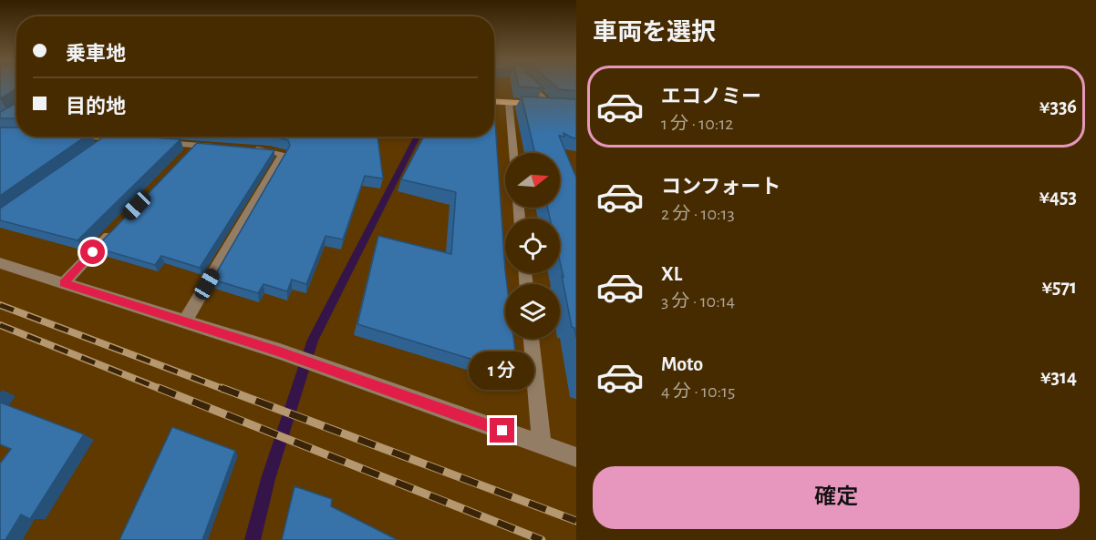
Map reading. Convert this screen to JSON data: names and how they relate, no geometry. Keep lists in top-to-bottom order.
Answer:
{
  "north": "right",
  "page": {
    "heading": "車両を選択",
    "banner": ["乗車地", "目的地"],
    "list": [
      {
        "name": "エコノミー",
        "note": "1 分 · 10:12",
        "value": "¥336"
      },
      {
        "name": "コンフォート",
        "note": "2 分 · 10:13",
        "value": "¥453"
      },
      {
        "name": "XL",
        "note": "3 分 · 10:14",
        "value": "¥571"
      },
      {
        "name": "Moto",
        "note": "4 分 · 10:15",
        "value": "¥314"
      }
    ],
    "bubble": "1 分",
    "buttons": "確定"
  }
}
